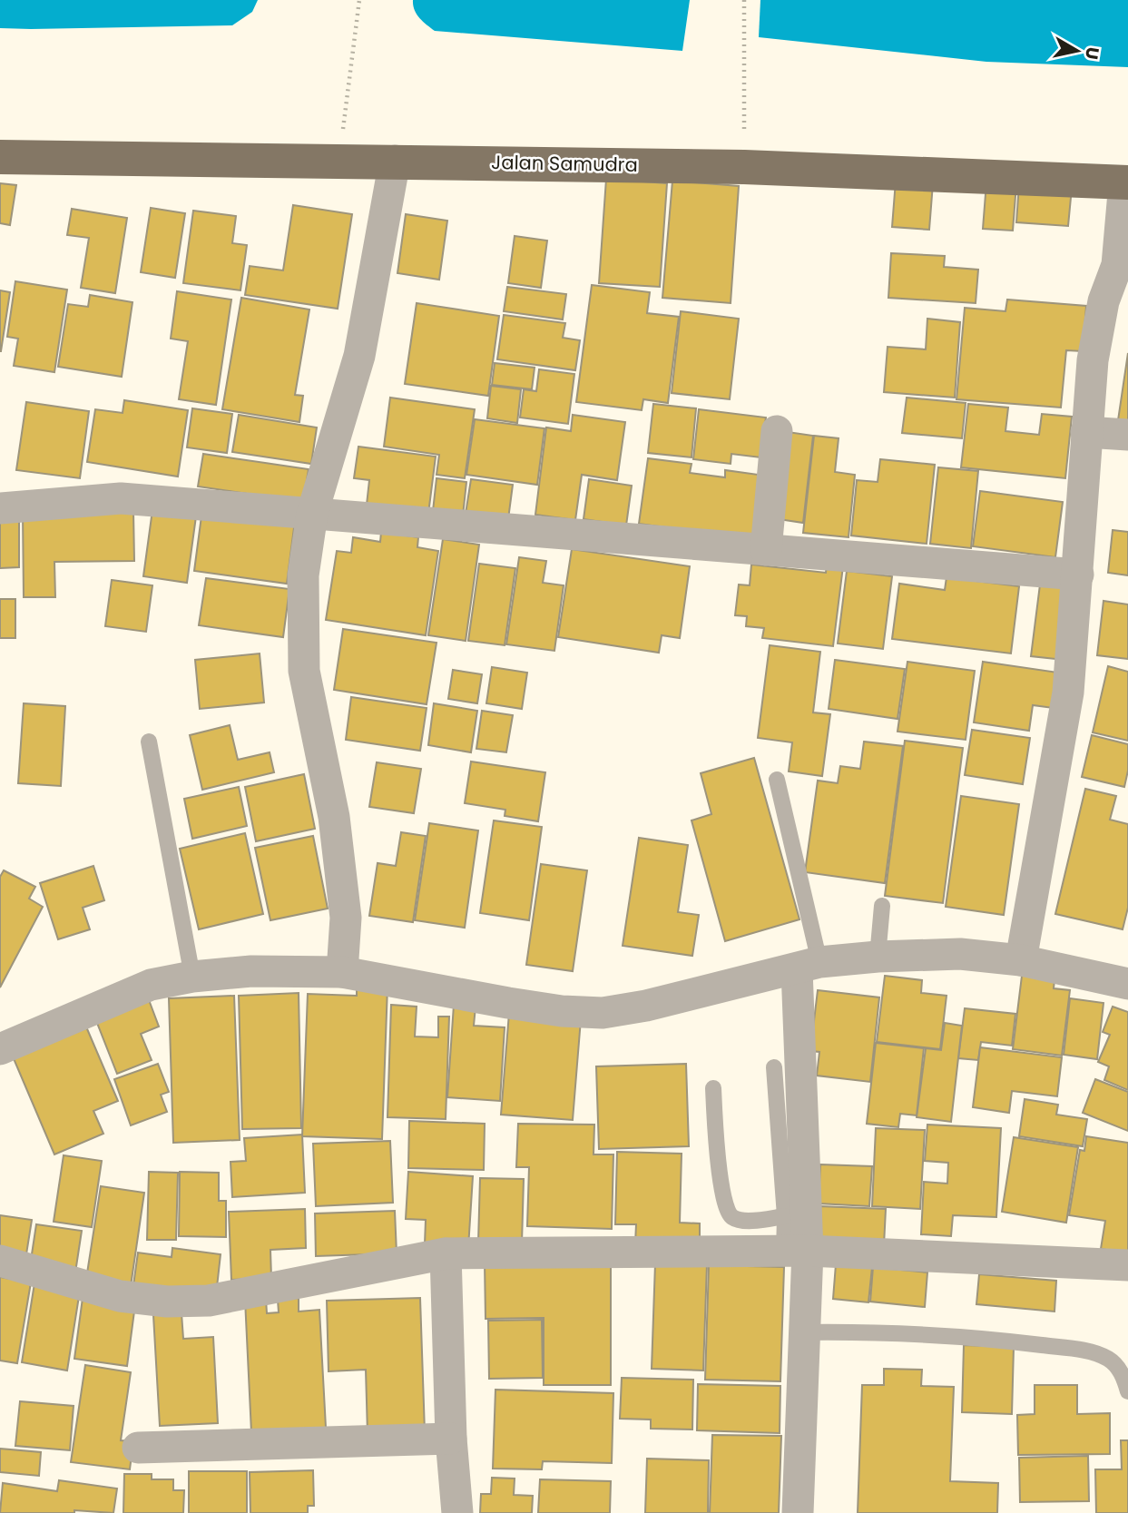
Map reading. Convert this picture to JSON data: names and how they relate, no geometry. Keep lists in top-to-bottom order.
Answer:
{
  "streets": {
    "main road": ["Jalan Samudra"]
  },
  "north": "right"
}
